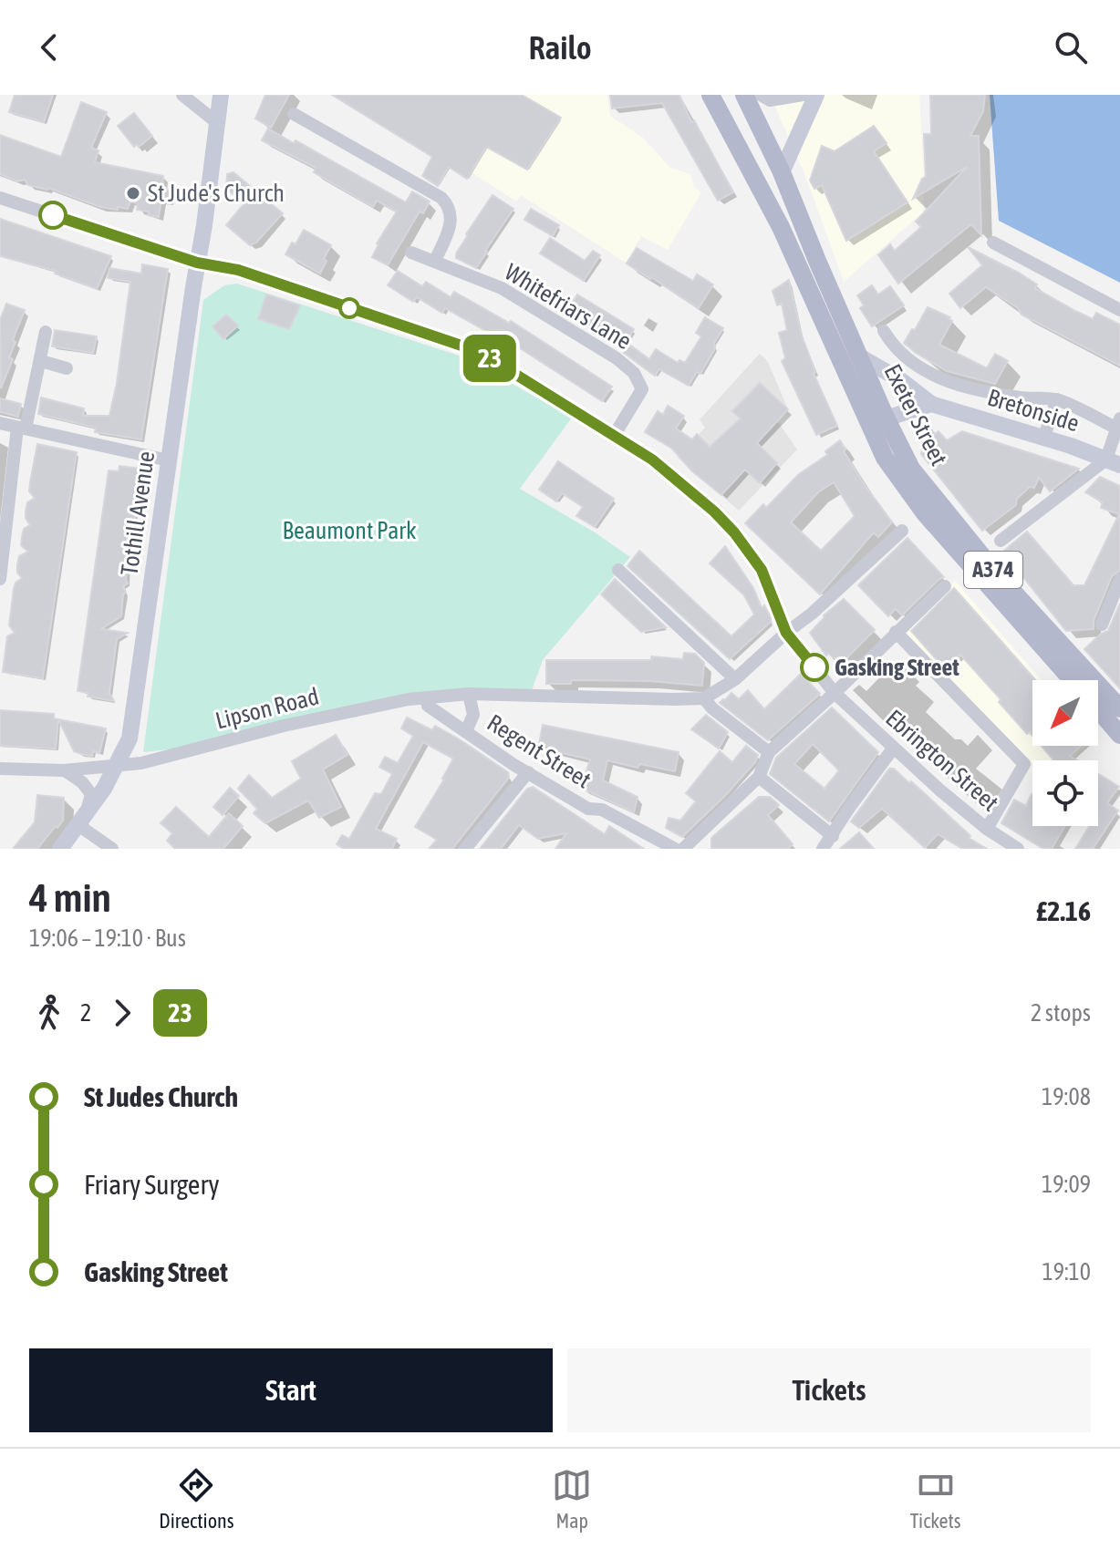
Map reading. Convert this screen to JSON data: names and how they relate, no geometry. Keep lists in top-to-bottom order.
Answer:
{
  "streets": {
    "main road": [
      "Bretonside",
      "Exeter Street",
      "Tothill Avenue",
      "A374"
    ],
    "street": [
      "Whitefriars Lane",
      "Lipson Road",
      "Regent Street",
      "Ebrington Street"
    ]
  },
  "crossings": [
    ["Whitefriars Lane", "Ebrington Street"],
    ["Bretonside", "Exeter Street"],
    ["Tothill Avenue", "Lipson Road"],
    ["Tothill Avenue", "Ebrington Street"],
    ["Lipson Road", "Regent Street"]
  ],
  "parks": ["Beaumont Park"],
  "places": ["St Jude's Church", "Gasking Street"],
  "lines": ["bus line 23"],
  "north": "bottom left",
  "page": {
    "header": "Railo",
    "on_map": "23",
    "heading": ["4 min", "19:06 – 19:10 · Bus", "£2.16"],
    "legs": ["2", "23", "2 stops"],
    "list": [
      {
        "name": "St Judes Church",
        "value": "19:08"
      },
      {
        "name": "Friary Surgery",
        "value": "19:09"
      },
      {
        "name": "Gasking Street",
        "value": "19:10"
      }
    ],
    "buttons": ["Start", "Tickets"],
    "tabs": ["Directions", "Map", "Tickets"]
  }
}
